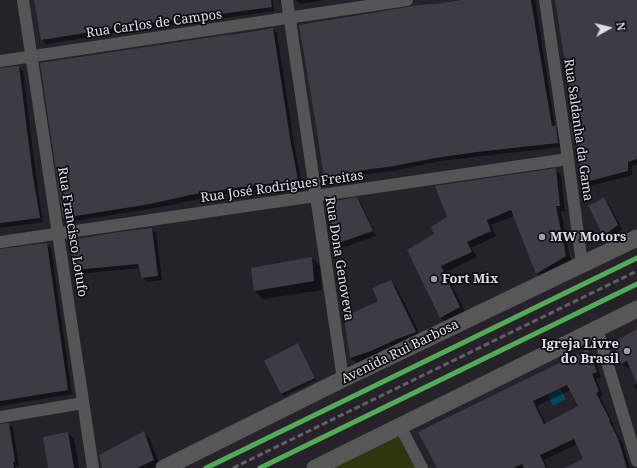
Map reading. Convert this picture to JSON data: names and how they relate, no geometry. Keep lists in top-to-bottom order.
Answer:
{
  "streets": {
    "main road": ["Avenida Rui Barbosa"],
    "street": [
      "Rua Carlos de Campos",
      "Rua Saldanha da Gama",
      "Rua José Rodrigues Freitas",
      "Rua Francisco Lotufo",
      "Rua Dona Genoveva"
    ]
  },
  "crossings": [
    ["Rua Carlos de Campos", "Rua Francisco Lotufo"],
    ["Rua Carlos de Campos", "Rua Dona Genoveva"],
    ["Rua Saldanha da Gama", "Rua José Rodrigues Freitas"],
    ["Rua Saldanha da Gama", "Avenida Rui Barbosa"],
    ["Rua José Rodrigues Freitas", "Rua Francisco Lotufo"],
    ["Rua José Rodrigues Freitas", "Rua Dona Genoveva"],
    ["Rua Dona Genoveva", "Avenida Rui Barbosa"]
  ],
  "places": ["MW Motors", "Fort Mix", "Igreja Livre do Brasil"],
  "north": "right"
}
